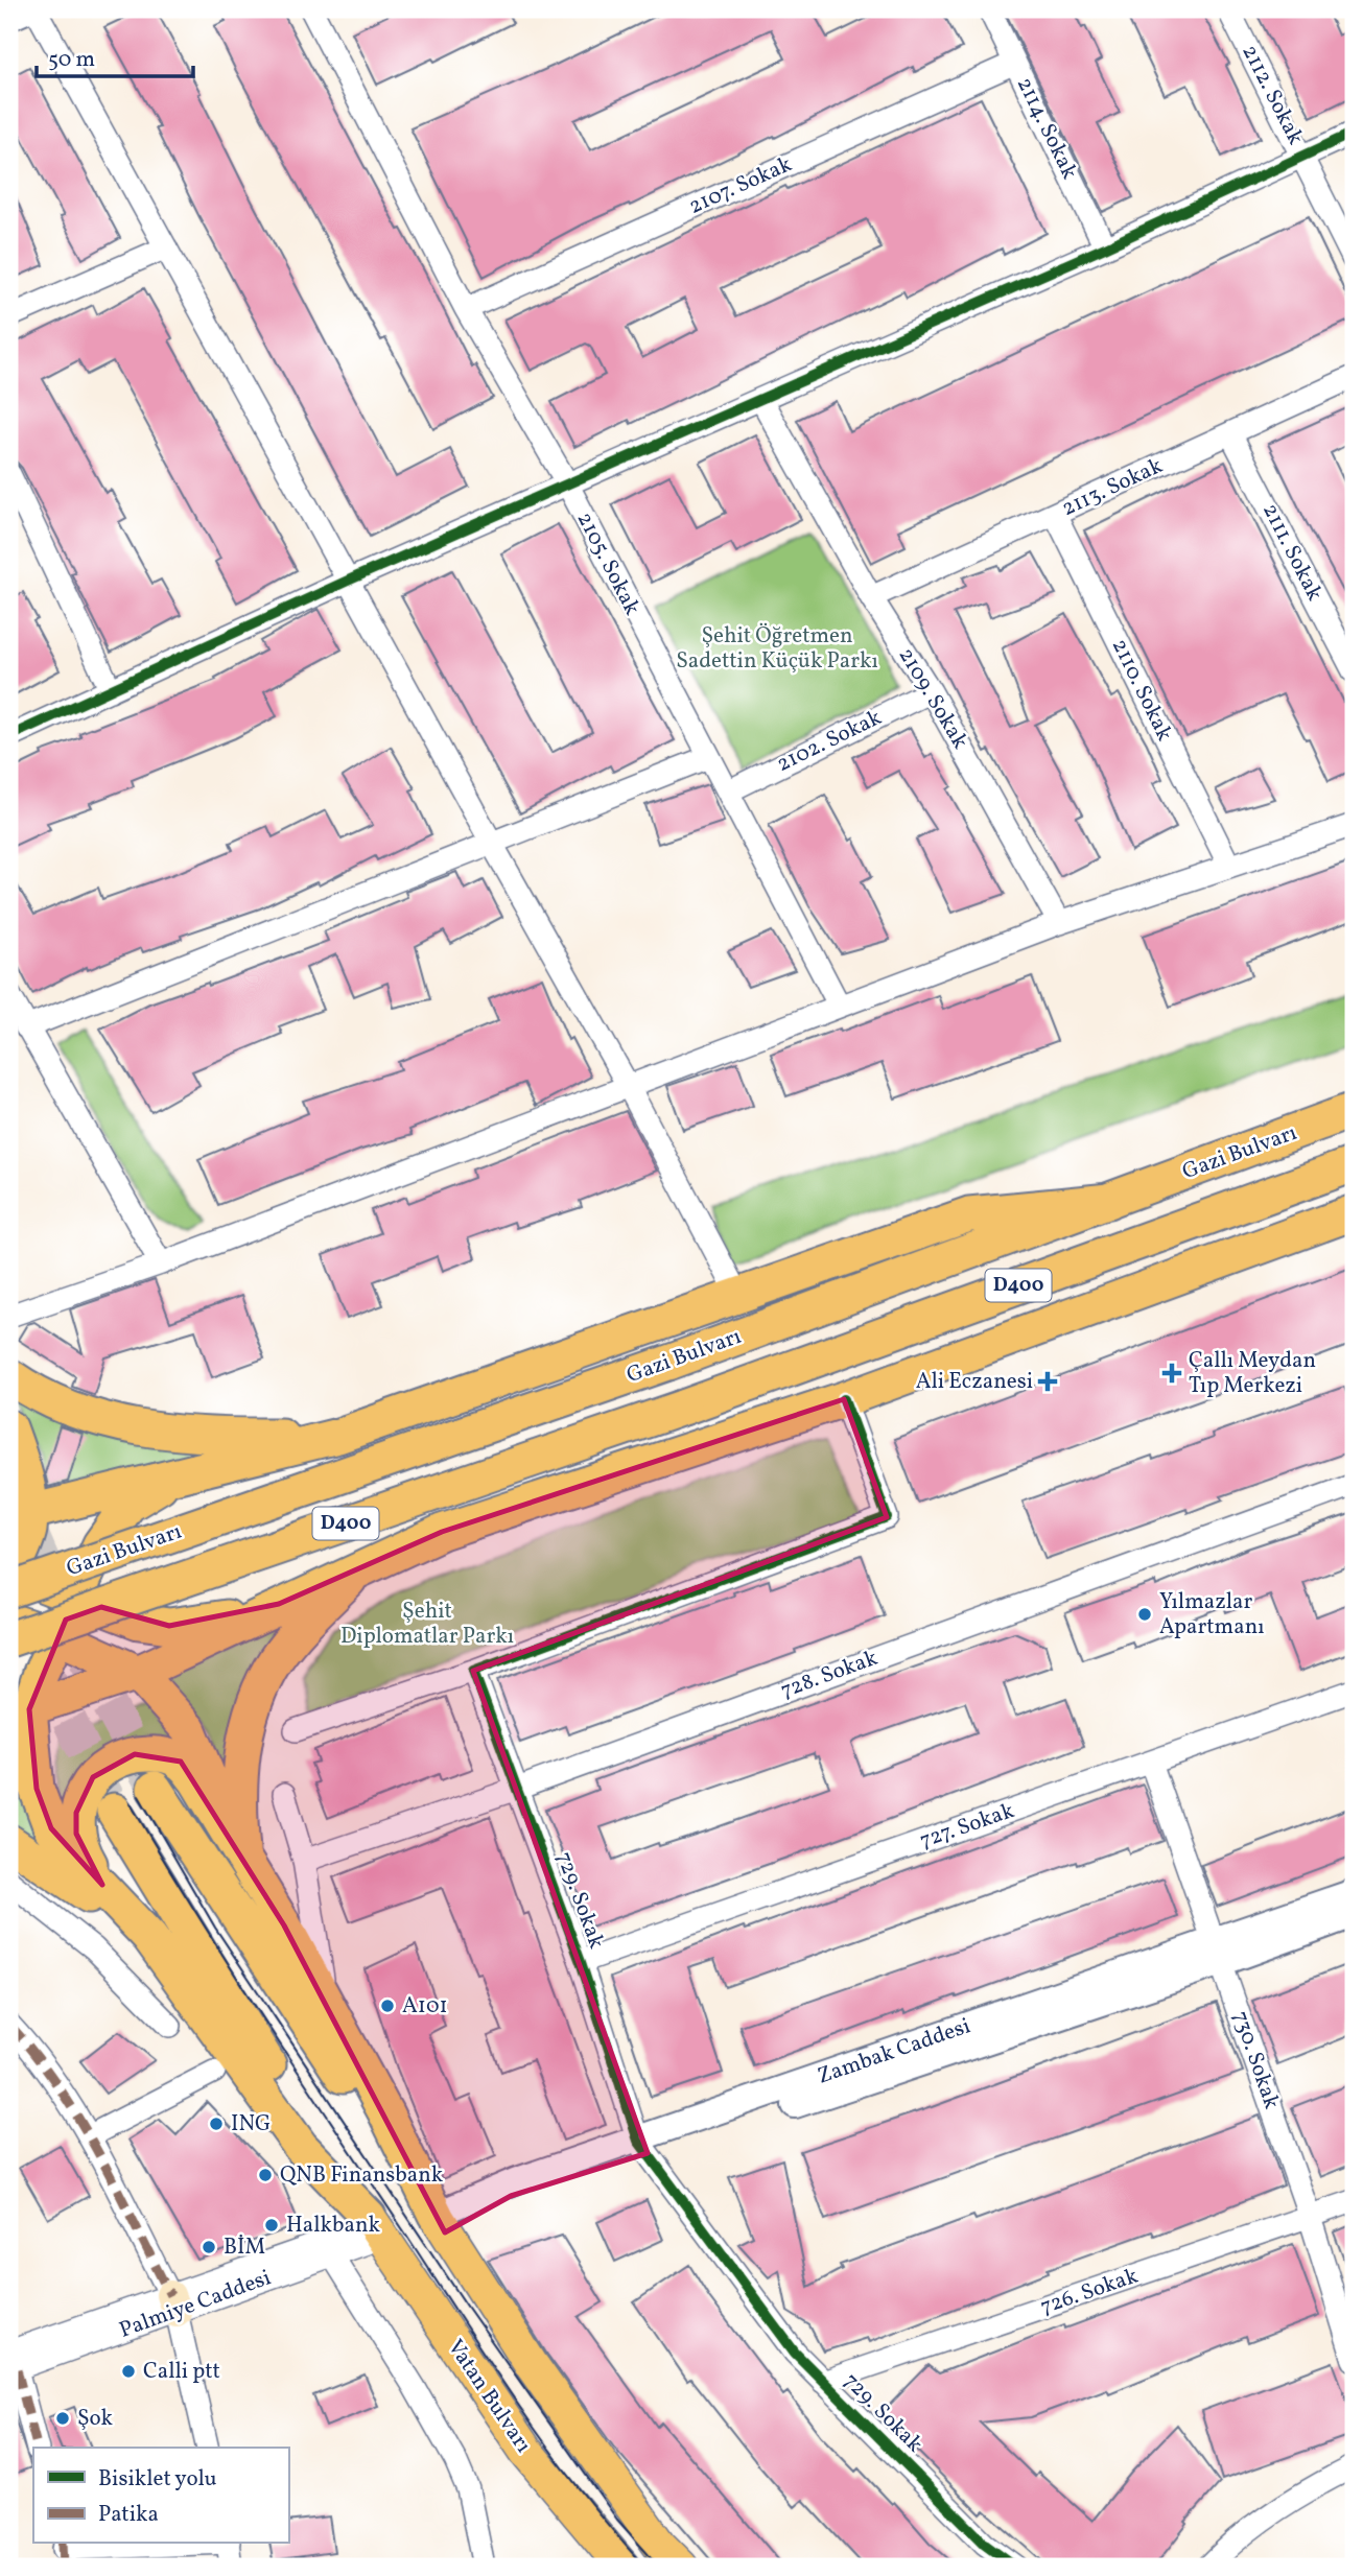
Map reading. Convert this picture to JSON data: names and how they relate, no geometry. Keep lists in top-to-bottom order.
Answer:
{
  "streets": {
    "highway": ["Gazi Bulvarı", "D400"],
    "main road": ["Vatan Bulvarı"],
    "street": [
      "2112. Sokak",
      "2114. Sokak",
      "2107. Sokak",
      "2113. Sokak",
      "2111. Sokak",
      "2105. Sokak",
      "2110. Sokak",
      "2109. Sokak",
      "2102. Sokak",
      "728. Sokak",
      "727. Sokak",
      "729. Sokak",
      "Zambak Caddesi",
      "730. Sokak",
      "726. Sokak",
      "Palmiye Caddesi"
    ]
  },
  "crossings": [
    ["2114. Sokak", "2107. Sokak"],
    ["2107. Sokak", "2105. Sokak"],
    ["2113. Sokak", "2111. Sokak"],
    ["2113. Sokak", "2110. Sokak"],
    ["2113. Sokak", "2109. Sokak"],
    ["2105. Sokak", "2102. Sokak"],
    ["2109. Sokak", "2102. Sokak"],
    ["728. Sokak", "729. Sokak"],
    ["727. Sokak", "729. Sokak"],
    ["727. Sokak", "730. Sokak"],
    ["729. Sokak", "Zambak Caddesi"],
    ["729. Sokak", "726. Sokak"],
    ["Zambak Caddesi", "730. Sokak"],
    ["730. Sokak", "726. Sokak"],
    ["Palmiye Caddesi", "Vatan Bulvarı"]
  ],
  "parks": ["Şehit Öğretmen Sadettin Küçük Parkı", "Şehit Diplomatlar Parkı"],
  "places": {
    "health": ["Çallı Meydan Tıp Merkezi", "Ali Eczanesi"],
    "other": [
      "Yılmazlar Apartmanı",
      "A101",
      "ING",
      "QNB Finansbank",
      "Halkbank",
      "BİM",
      "Calli ptt",
      "Şok"
    ]
  },
  "legend": ["Bisiklet yolu", "Patika"],
  "scale_bar": "50 m"
}
